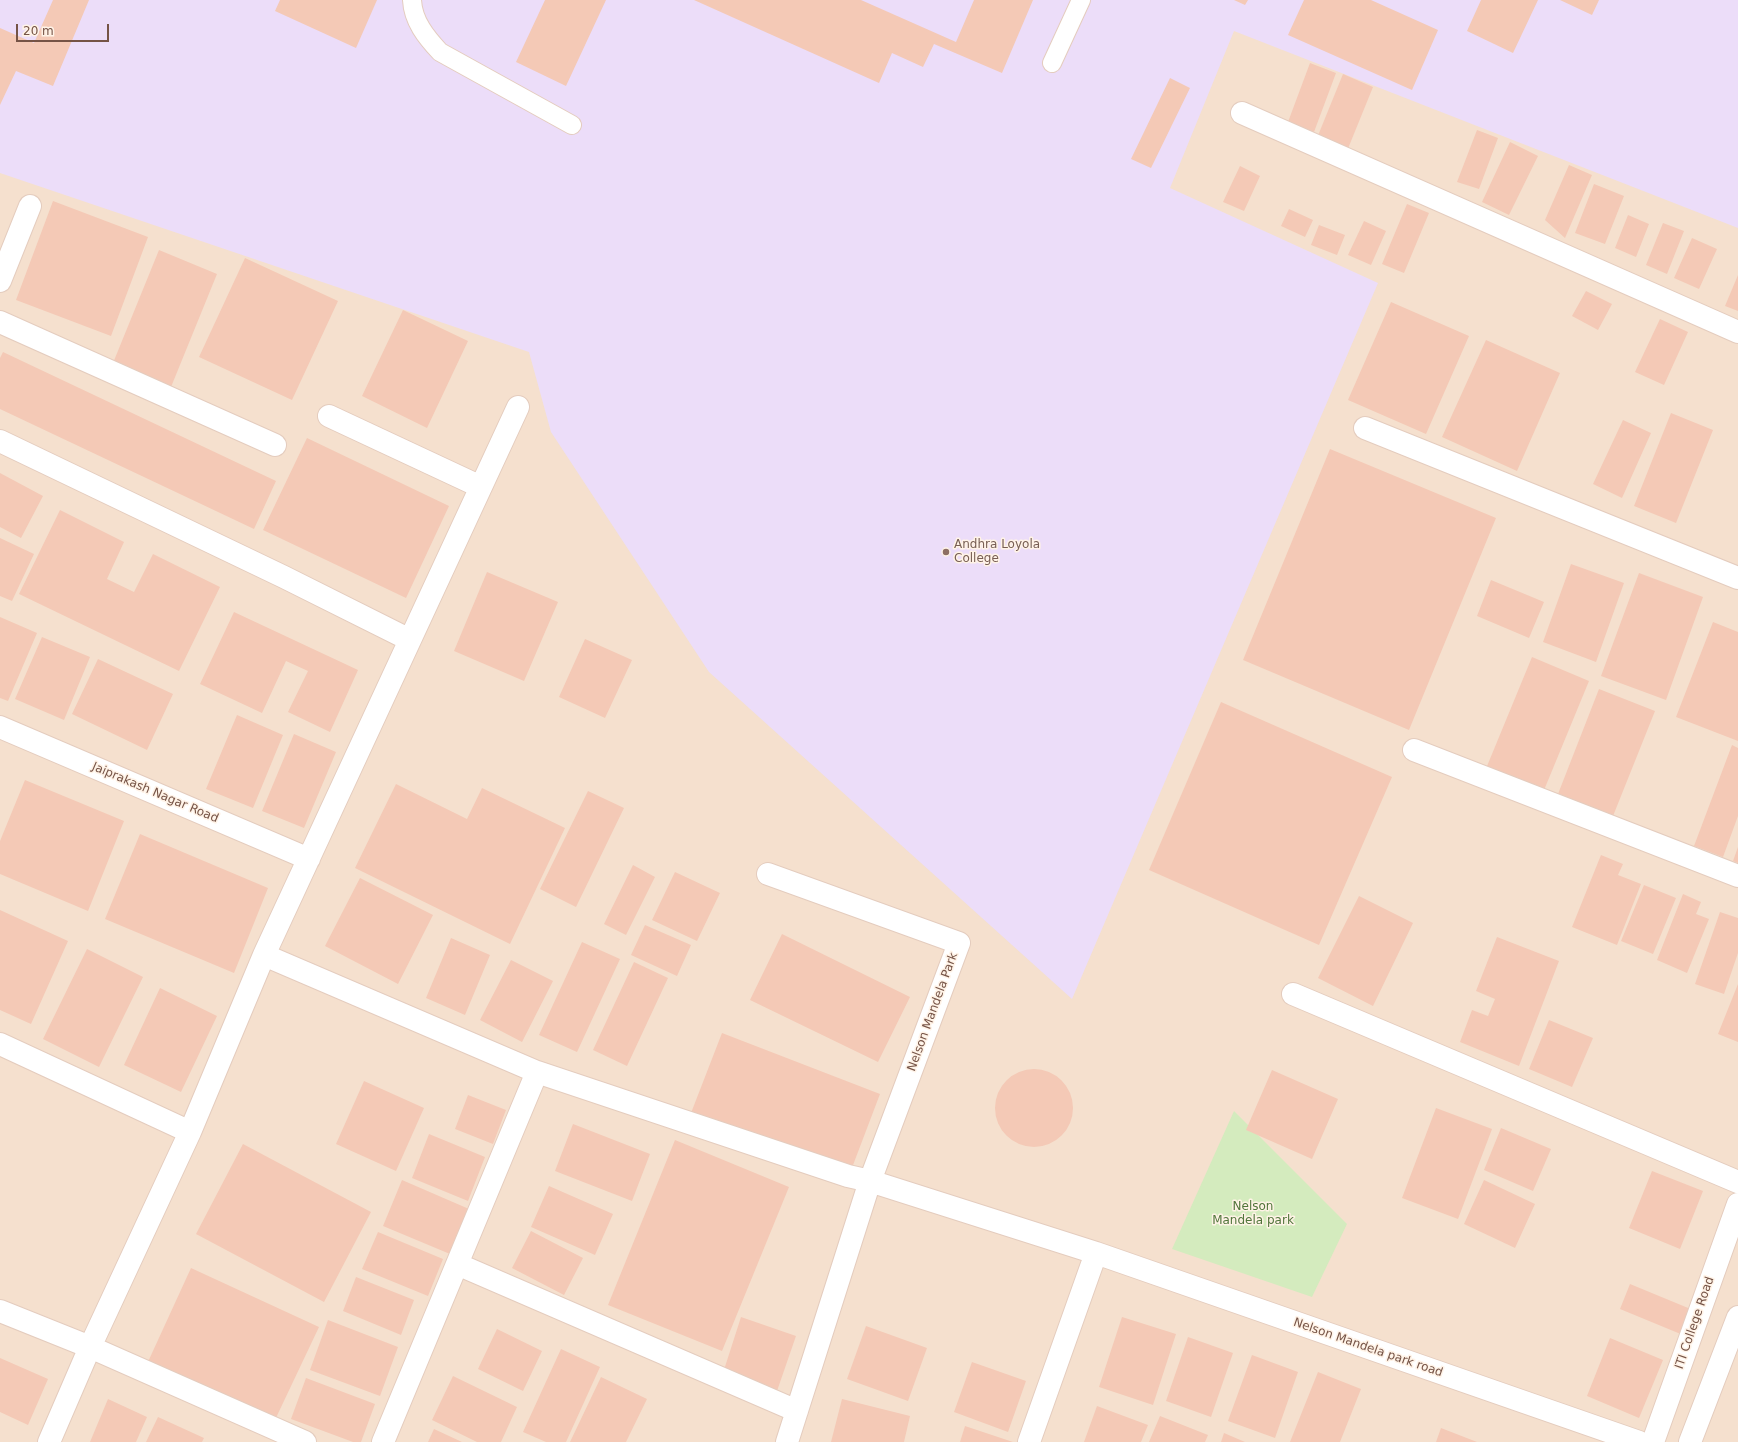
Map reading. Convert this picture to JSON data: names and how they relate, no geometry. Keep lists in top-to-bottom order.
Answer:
{
  "streets": {
    "street": [
      "Jaiprakash Nagar Road",
      "Nelson Mandela Park",
      "ITI College Road",
      "Nelson Mandela park road"
    ]
  },
  "crossings": [
    ["Nelson Mandela Park", "Nelson Mandela park road"]
  ],
  "parks": ["Nelson Mandela park"],
  "places": ["Andhra Loyola College"],
  "scale_bar": "20 m"
}
